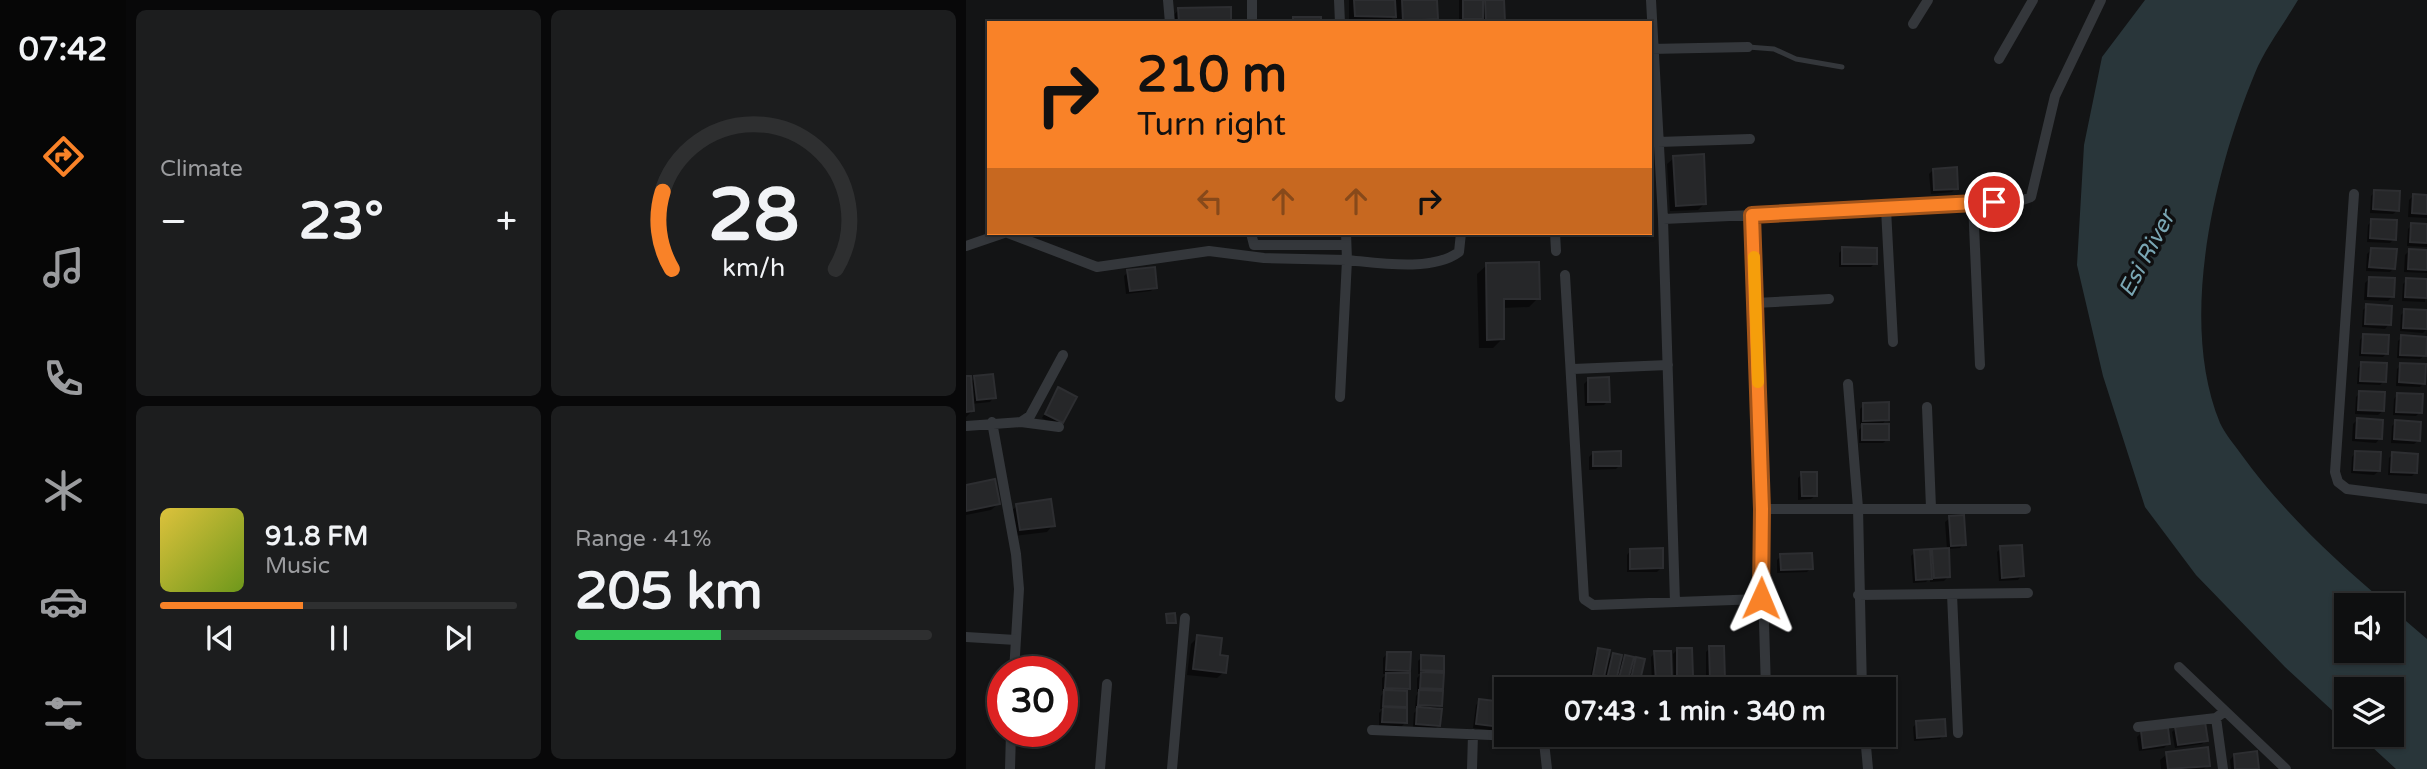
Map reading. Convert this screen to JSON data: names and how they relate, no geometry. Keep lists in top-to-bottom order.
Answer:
{
  "water": ["Esi River"],
  "page": {
    "tabs": "07:42",
    "tile": [
      "Climate",
      ["Range · 41%", "205 km"]
    ],
    "turn": ["210 m", "Turn right"],
    "heat": ["−", "23°", "+"],
    "song": ["91.8 FM", "Music"],
    "limit": "30",
    "trip": "07:43 · 1 min · 340 m",
    "gauge": ["28", "km/h"]
  }
}
